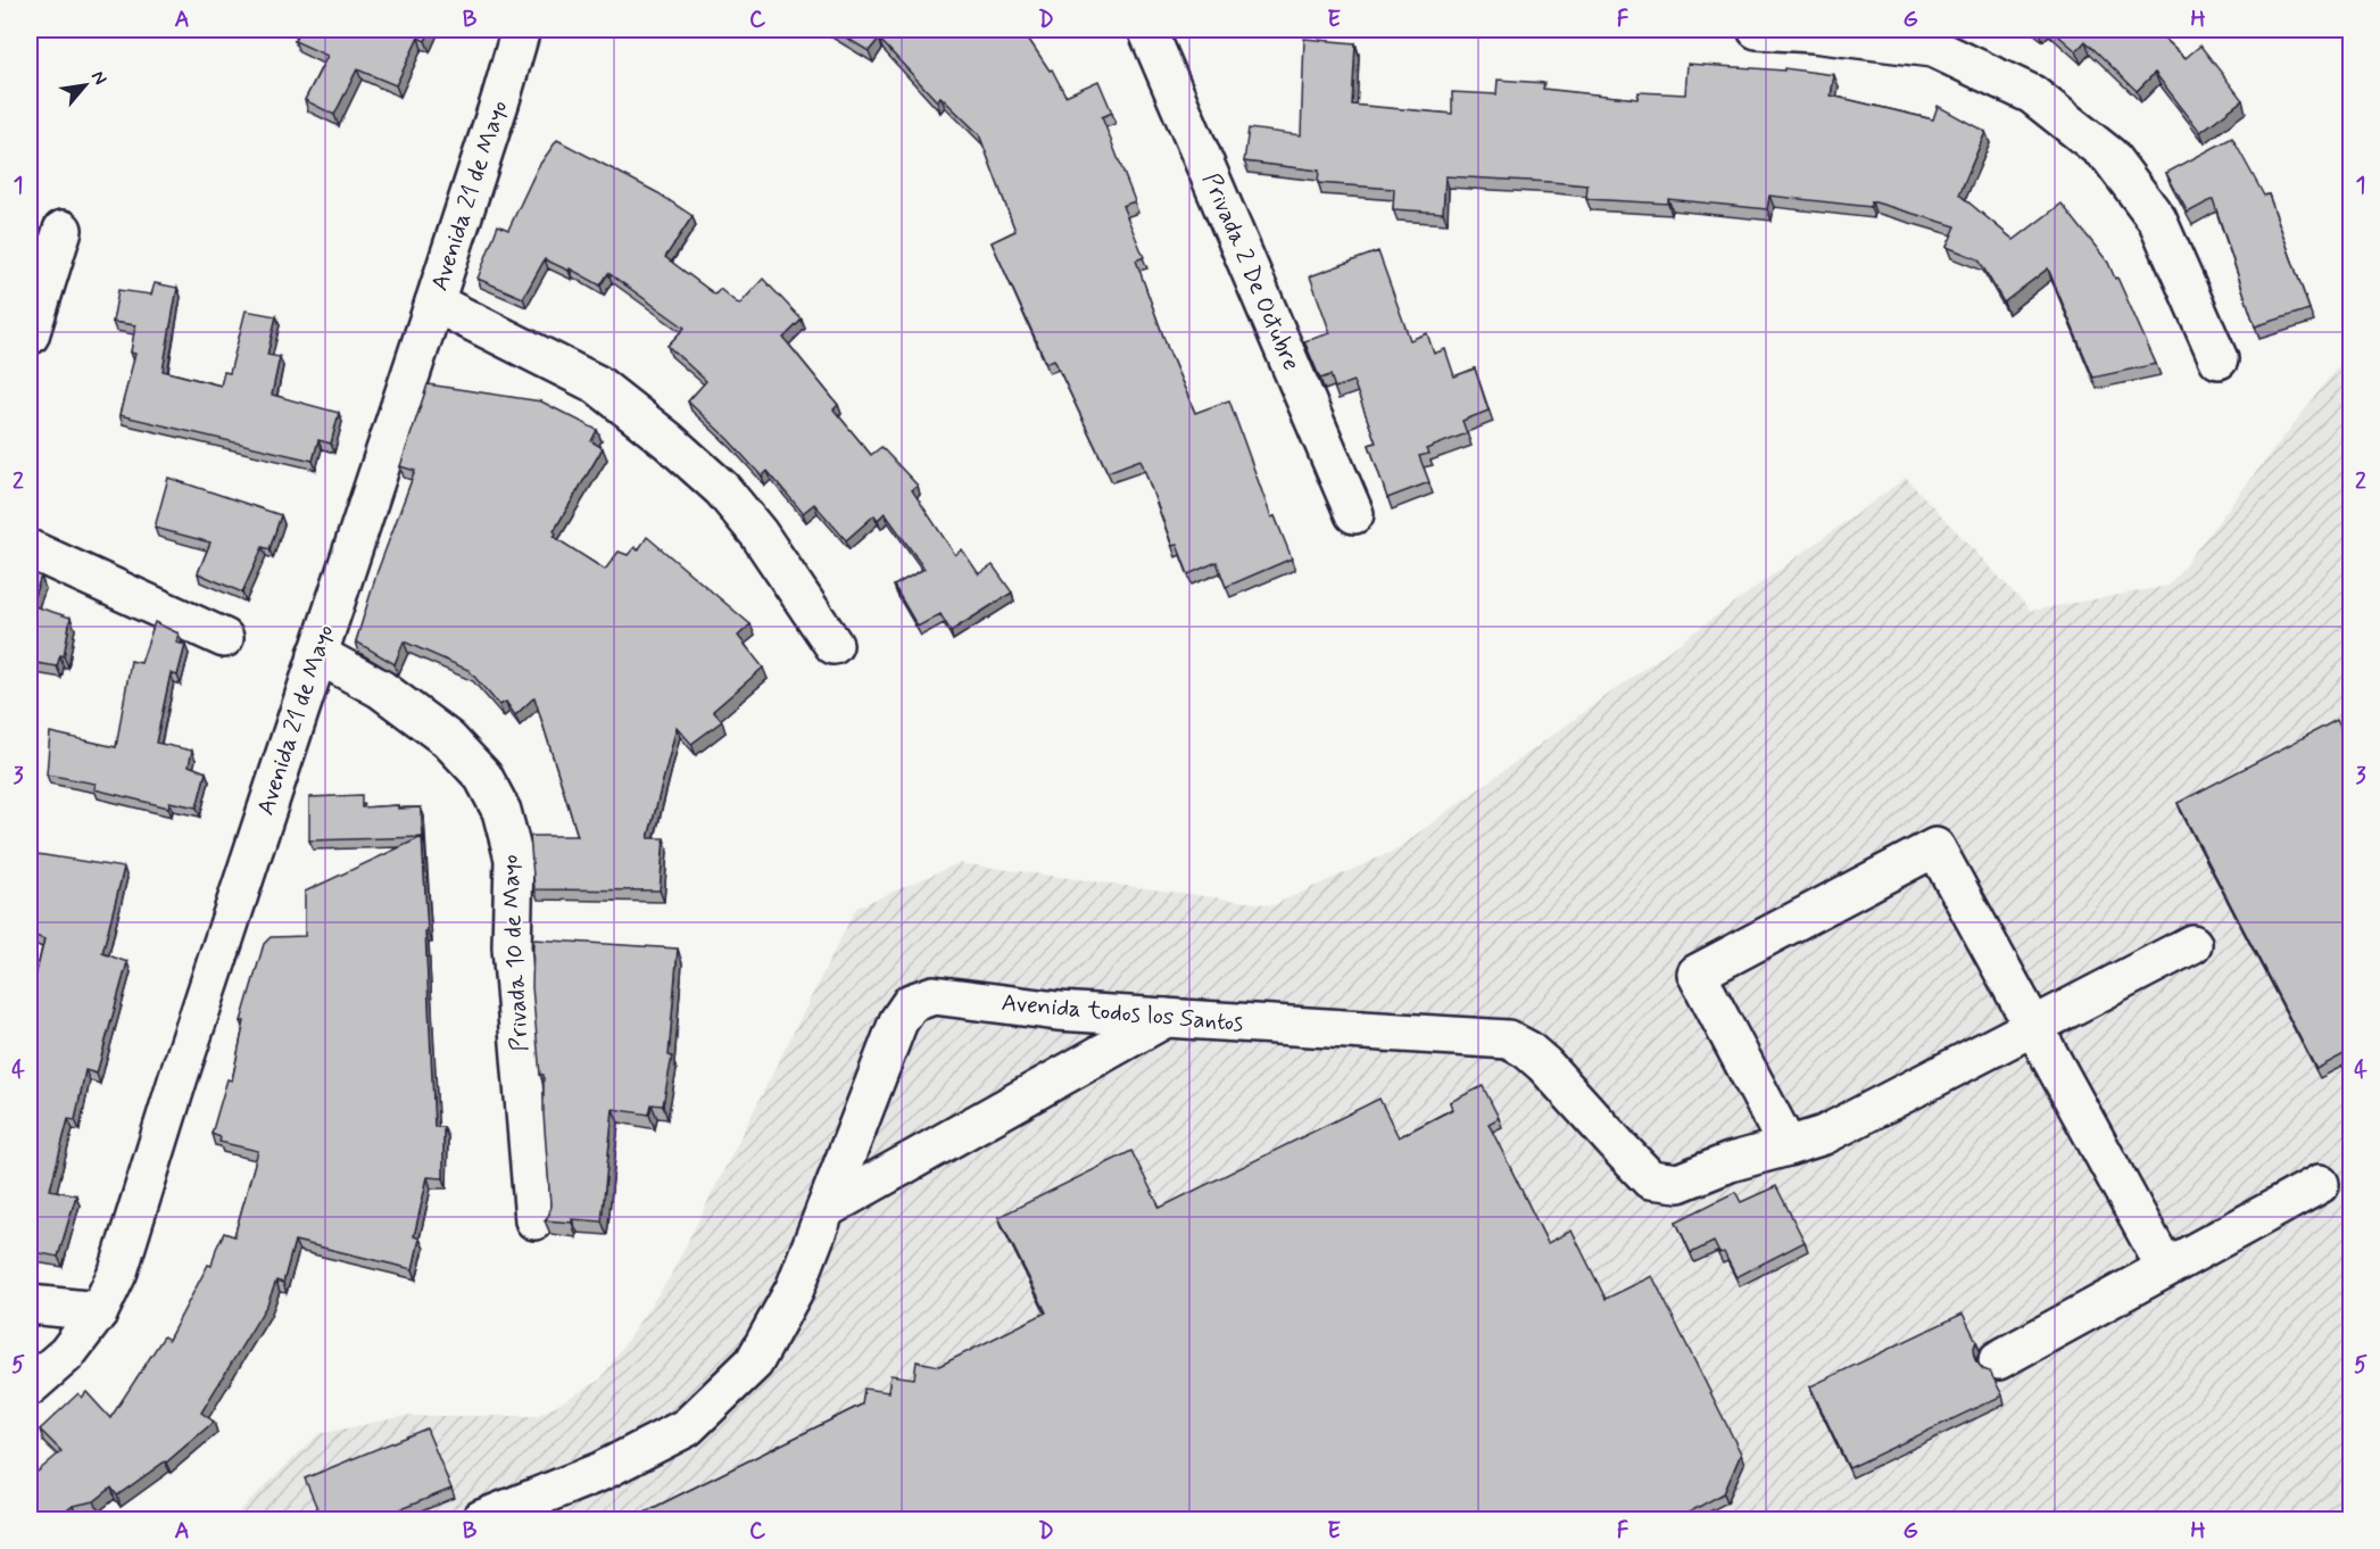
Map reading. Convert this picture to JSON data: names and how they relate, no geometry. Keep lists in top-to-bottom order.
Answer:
{
  "streets": {
    "street": [
      "Avenida 21 de Mayo",
      "Privada 2 De Octubre",
      "Privada 10 de Mayo",
      "Avenida todos los Santos"
    ]
  },
  "crossings": [
    ["Avenida 21 de Mayo", "Privada 10 de Mayo"]
  ],
  "north": "top right",
  "grid": {
    "columns": [
      "A",
      "B",
      "C",
      "D",
      "E",
      "F",
      "G",
      "H"
    ],
    "rows": [
      "1",
      "2",
      "3",
      "4",
      "5"
    ]
  }
}
